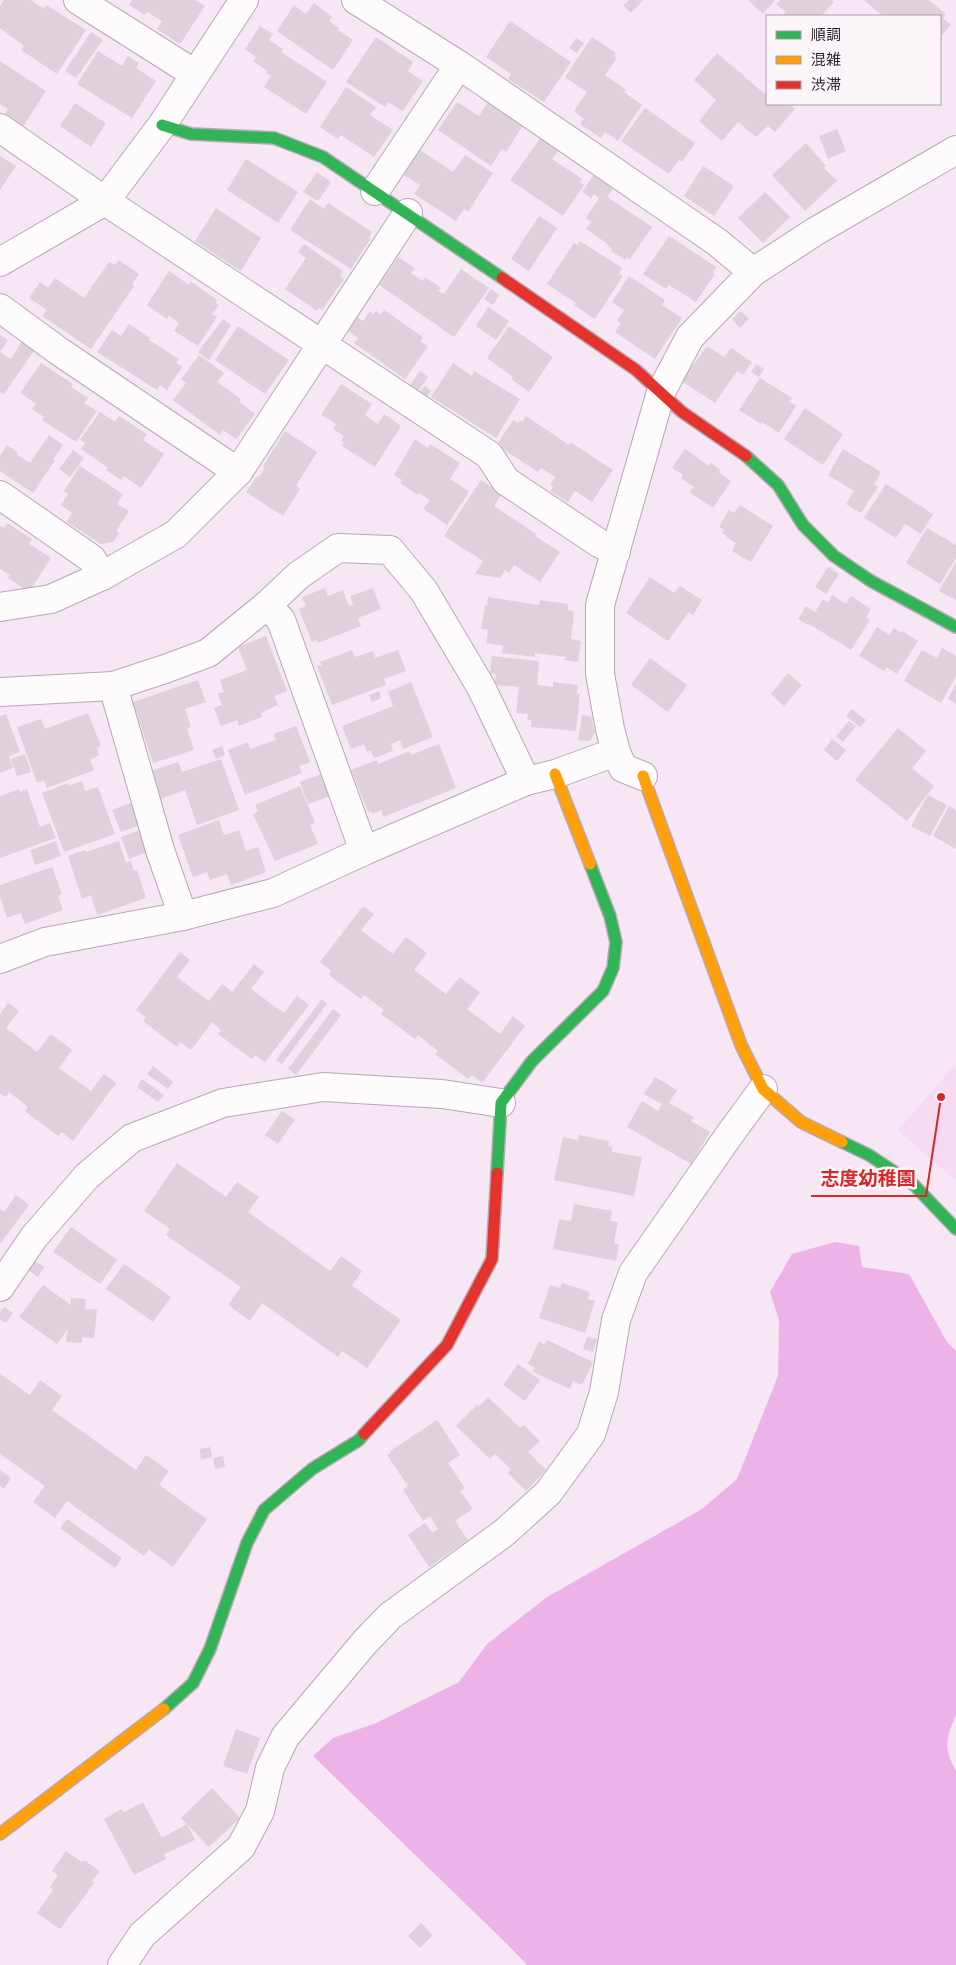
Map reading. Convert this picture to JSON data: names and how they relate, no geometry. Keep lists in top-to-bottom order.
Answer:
{
  "places": ["志度幼稚園"],
  "legend": ["順調", "混雑", "渋滞"]
}
